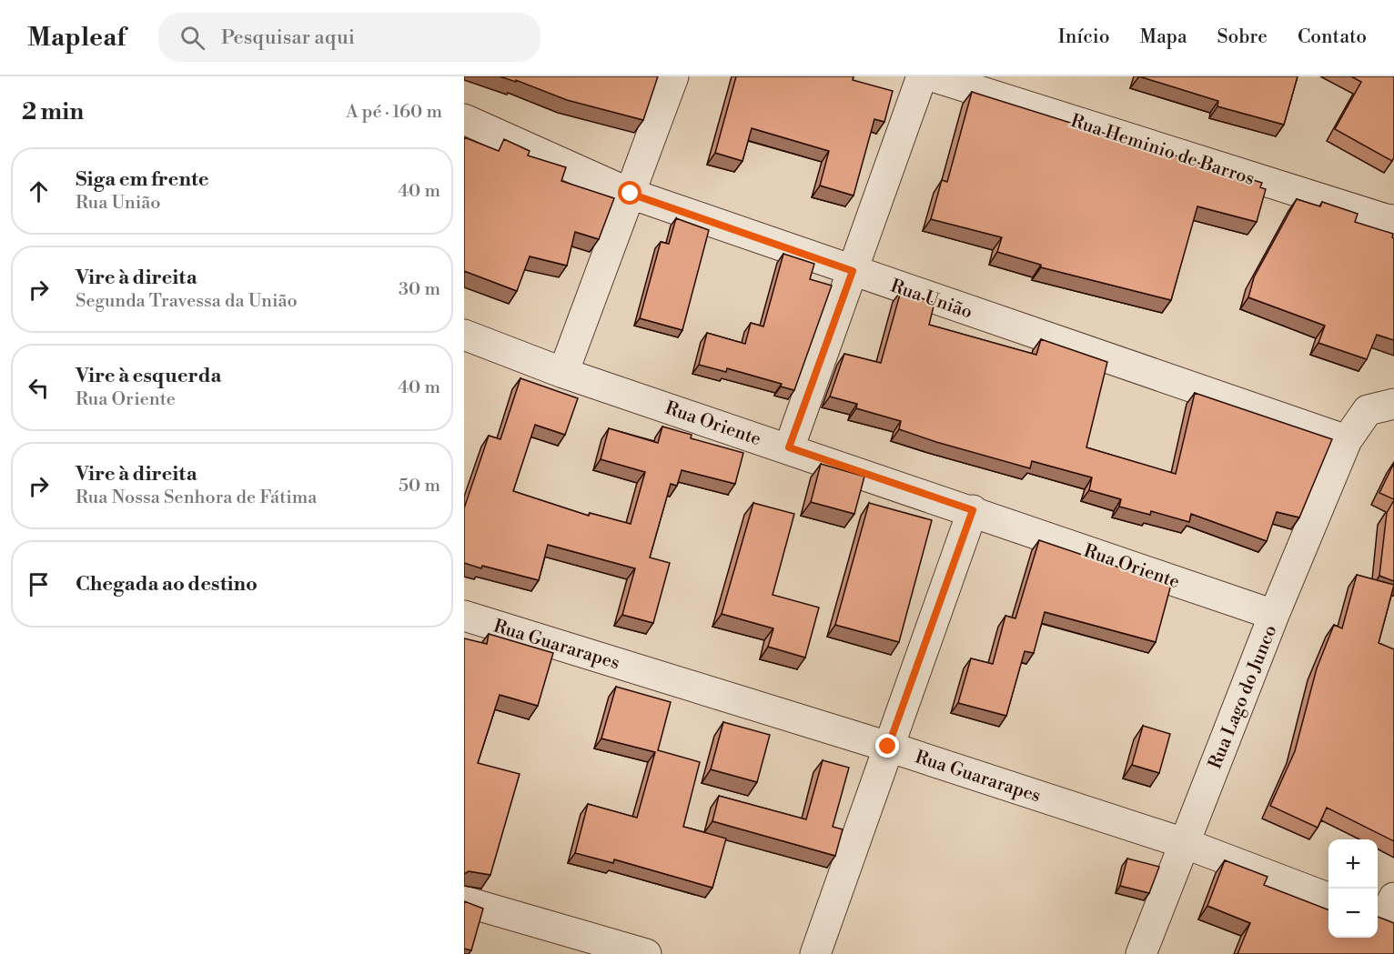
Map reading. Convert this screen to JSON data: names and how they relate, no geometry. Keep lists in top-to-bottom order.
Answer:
{
  "streets": {
    "street": [
      "Rua Heminio de Barros",
      "Rua União",
      "Rua Oriente",
      "Rua Guararapes",
      "Rua Lago do Junco"
    ]
  },
  "crossings": [
    ["Rua União", "Rua Lago do Junco"],
    ["Rua Oriente", "Rua Lago do Junco"],
    ["Rua Guararapes", "Rua Lago do Junco"]
  ],
  "page": {
    "header": "Mapleaf",
    "search": "Pesquisar aqui",
    "nav": [
      "Início",
      "Mapa",
      "Sobre",
      "Contato"
    ],
    "heading": ["2 min", "A pé · 160 m"],
    "list": [
      ["Siga em frente", "Rua União", "40 m"],
      ["Vire à direita", "Segunda Travessa da União", "30 m"],
      ["Vire à esquerda", "Rua Oriente", "40 m"],
      ["Vire à direita", "Rua Nossa Senhora de Fátima", "50 m"],
      "Chegada ao destino"
    ],
    "map_buttons": ["+", "−"]
  }
}
